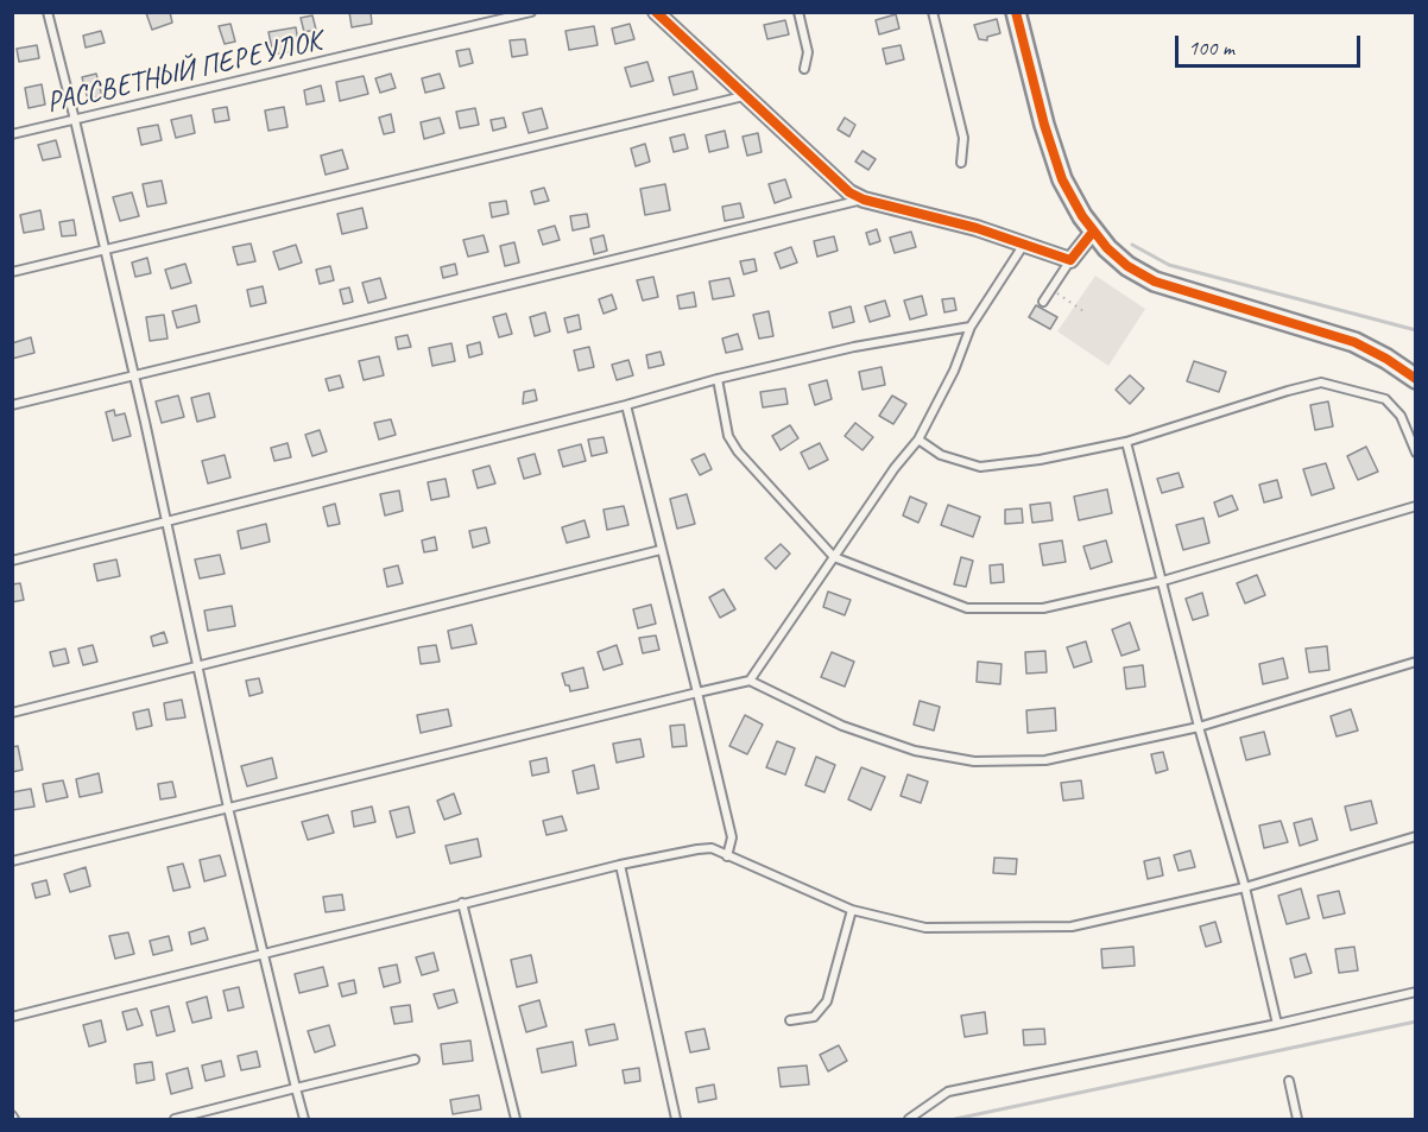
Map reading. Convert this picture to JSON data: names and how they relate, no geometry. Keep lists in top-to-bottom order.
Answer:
{
  "streets": {
    "lane": ["РАССВЕТНЫЙ ПЕРЕУЛОК"]
  },
  "scale_bar": "100 m"
}
